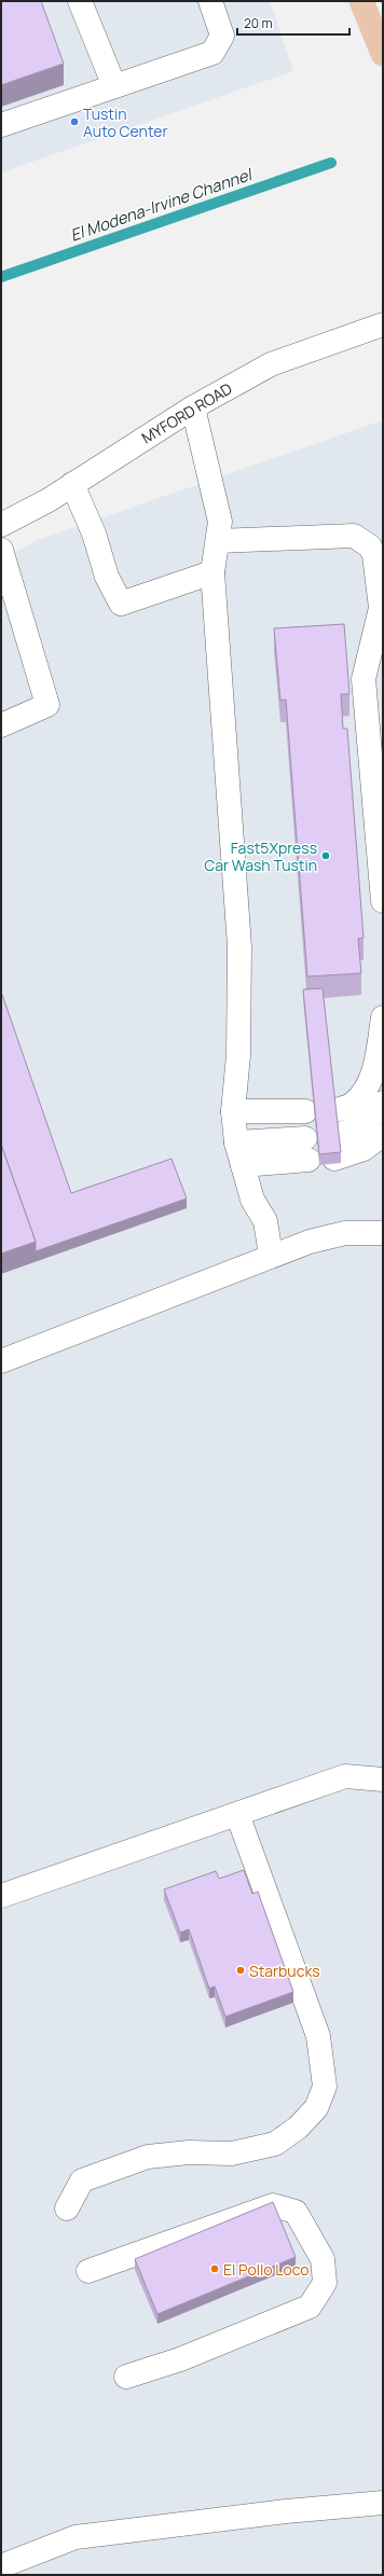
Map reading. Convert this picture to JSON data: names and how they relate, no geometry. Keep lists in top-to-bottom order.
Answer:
{
  "streets": {
    "street": ["MYFORD ROAD"]
  },
  "water": ["El Modena-Irvine Channel"],
  "places": [
    "Tustin Auto Center",
    "Fast5Xpress Car Wash Tustin",
    "Starbucks",
    "El Pollo Loco"
  ],
  "scale_bar": "20 m"
}
